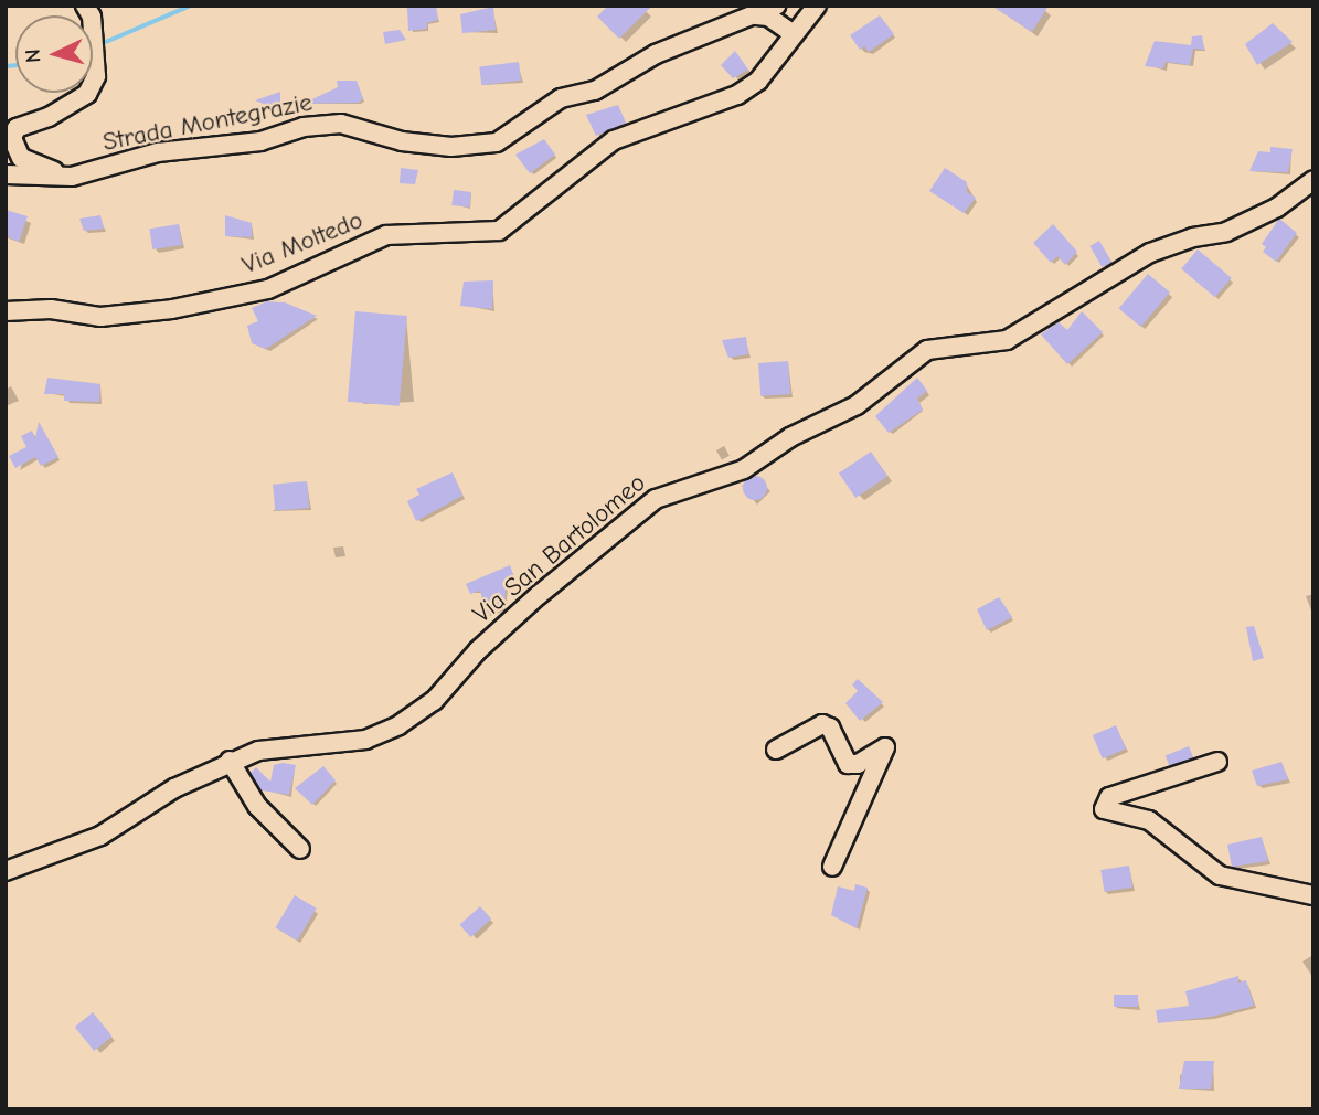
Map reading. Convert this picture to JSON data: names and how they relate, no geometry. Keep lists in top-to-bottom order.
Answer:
{
  "streets": {
    "street": ["Strada Montegrazie", "Via Moltedo", "Via San Bartolomeo"]
  },
  "north": "left"
}
